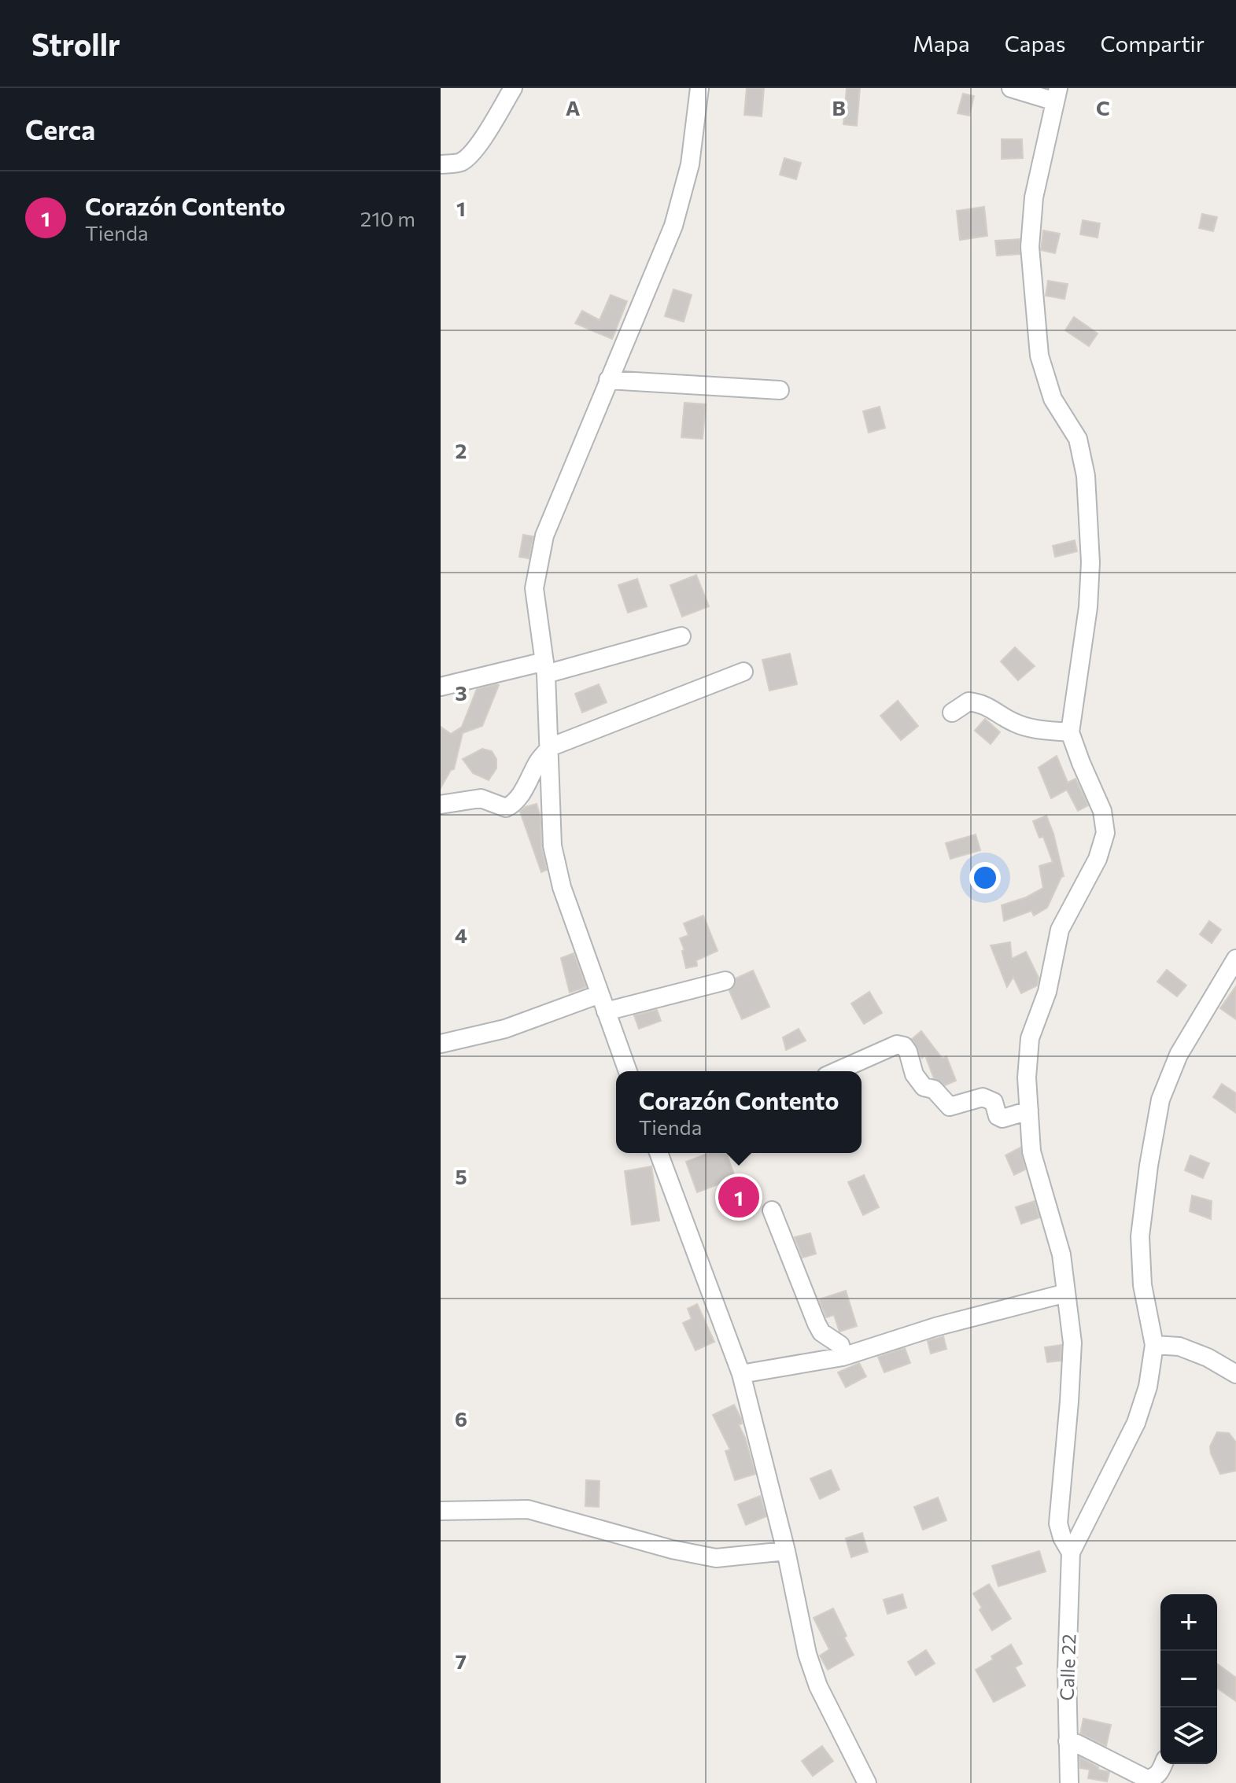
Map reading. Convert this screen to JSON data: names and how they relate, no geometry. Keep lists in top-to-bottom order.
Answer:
{
  "streets": {
    "street": ["Calle 22"]
  },
  "page": {
    "header": "Strollr",
    "nav": ["Mapa", "Capas", "Compartir"],
    "heading": "Cerca",
    "list": [
      {
        "mark": "1",
        "name": "Corazón Contento",
        "note": "Tienda",
        "value": "210 m"
      }
    ],
    "popup": ["Corazón Contento", "Tienda"],
    "pins": "1",
    "map_buttons": ["+", "−"]
  },
  "grid": {
    "columns": ["A", "B", "C"],
    "rows": [
      "1",
      "2",
      "3",
      "4",
      "5",
      "6",
      "7"
    ]
  }
}
